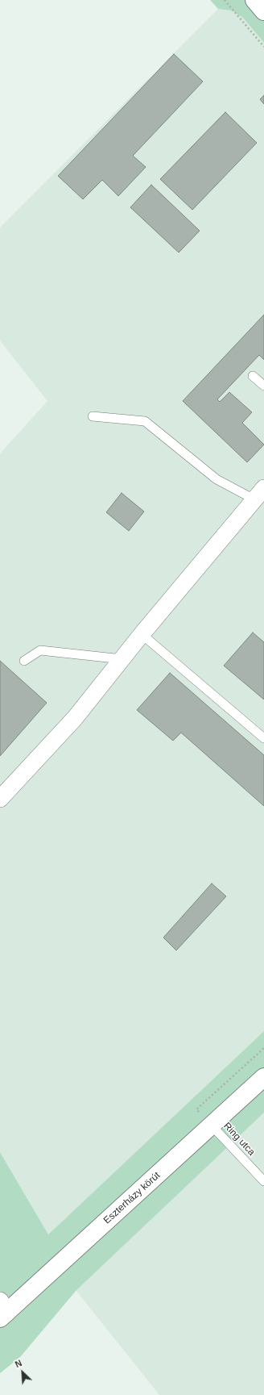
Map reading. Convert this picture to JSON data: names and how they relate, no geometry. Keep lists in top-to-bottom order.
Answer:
{
  "streets": {
    "street": ["Eszterházy körút"],
    "lane": ["Ring utca"]
  },
  "crossings": [
    ["Ring utca", "Eszterházy körút"]
  ],
  "north": "top left"
}
